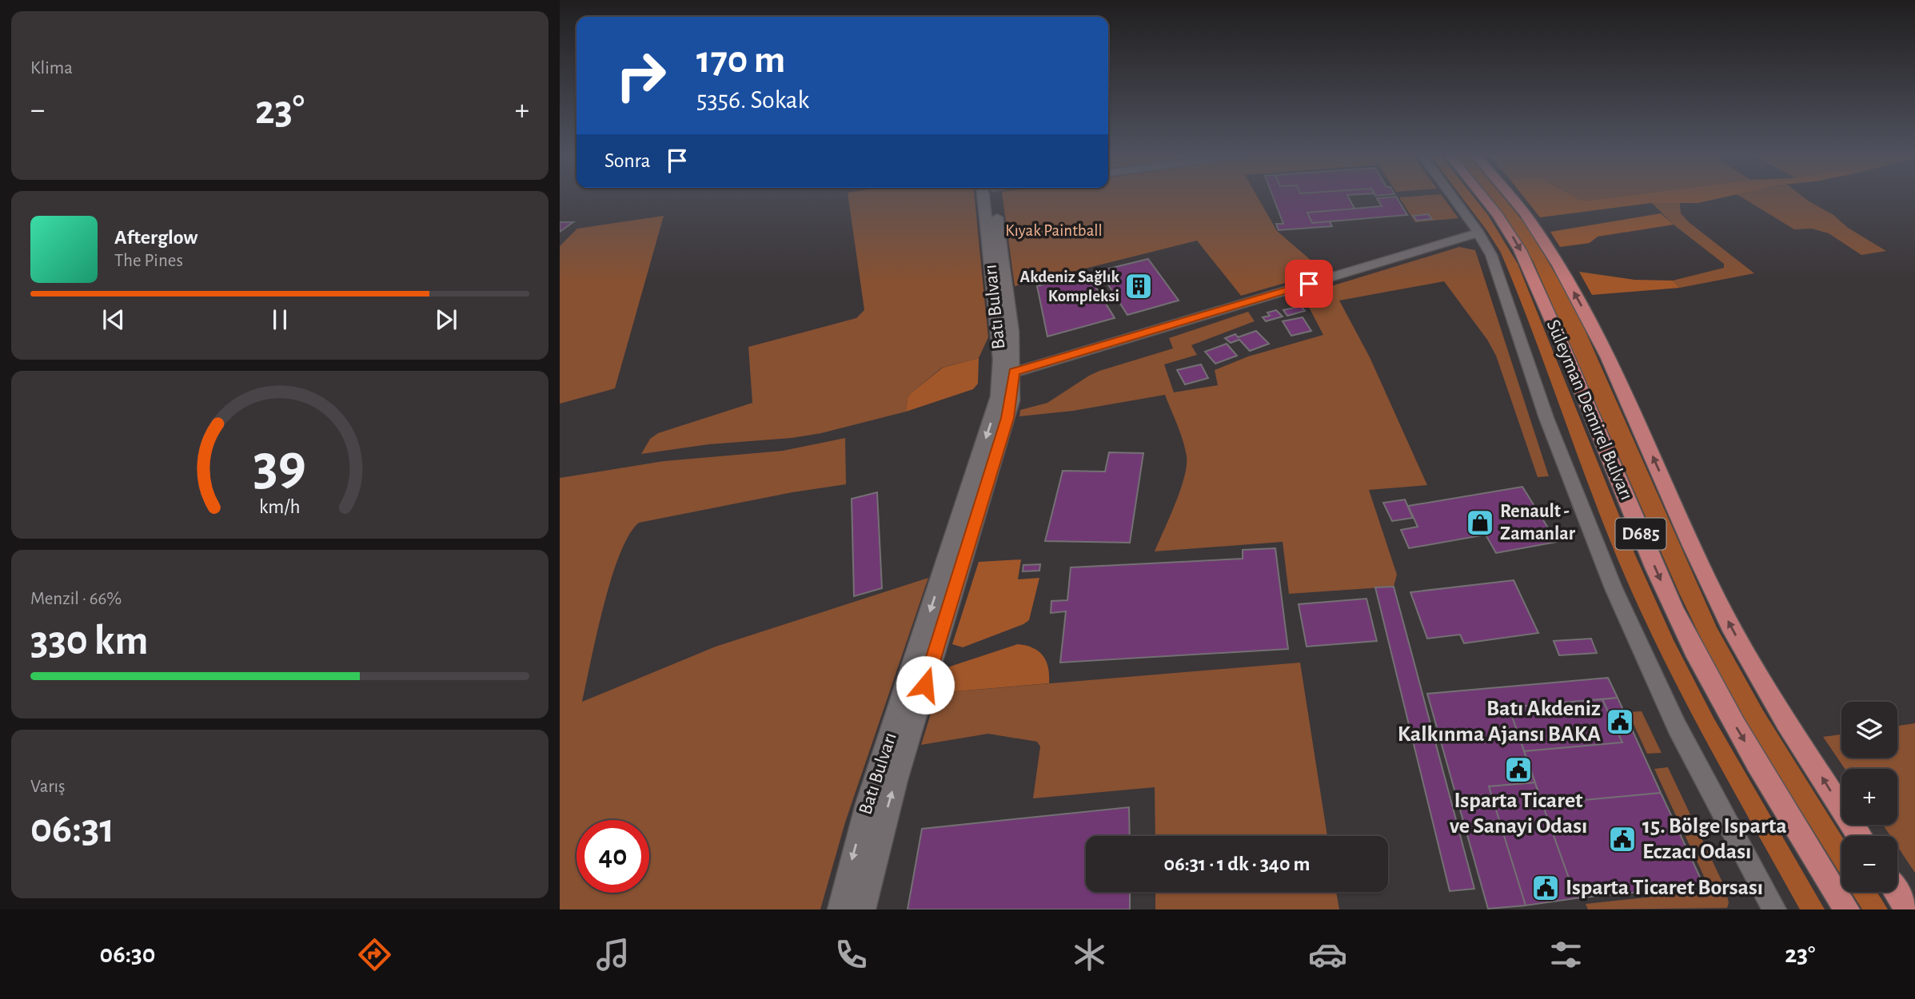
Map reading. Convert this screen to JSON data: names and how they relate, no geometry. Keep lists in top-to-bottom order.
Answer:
{
  "streets": {
    "highway": ["Süleyman Demirel Bulvarı", "D685"],
    "street": ["Batı Bulvarı"]
  },
  "parks": ["Kıyak Paintball"],
  "places": {
    "building": ["Akdeniz Sağlık Kompleksi"],
    "shop": ["Renault - Zamanlar"],
    "public building": [
      "Batı Akdeniz Kalkınma Ajansı BAKA",
      "Isparta Ticaret ve Sanayi Odası",
      "15. Bölge Isparta Eczacı Odası",
      "Isparta Ticaret Borsası"
    ]
  },
  "page": {
    "tile": [
      "Klima",
      ["Menzil · 66%", "330 km"],
      ["Varış", "06:31"]
    ],
    "turn": ["170 m", "5356. Sokak"],
    "heat": ["−", "23°", "+"],
    "then": "Sonra",
    "song": ["Afterglow", "The Pines"],
    "map_buttons": ["+", "−"],
    "limit": "40",
    "trip": "06:31 · 1 dk · 340 m",
    "tabs": ["06:30", "23°"],
    "gauge": ["39", "km/h"]
  }
}
